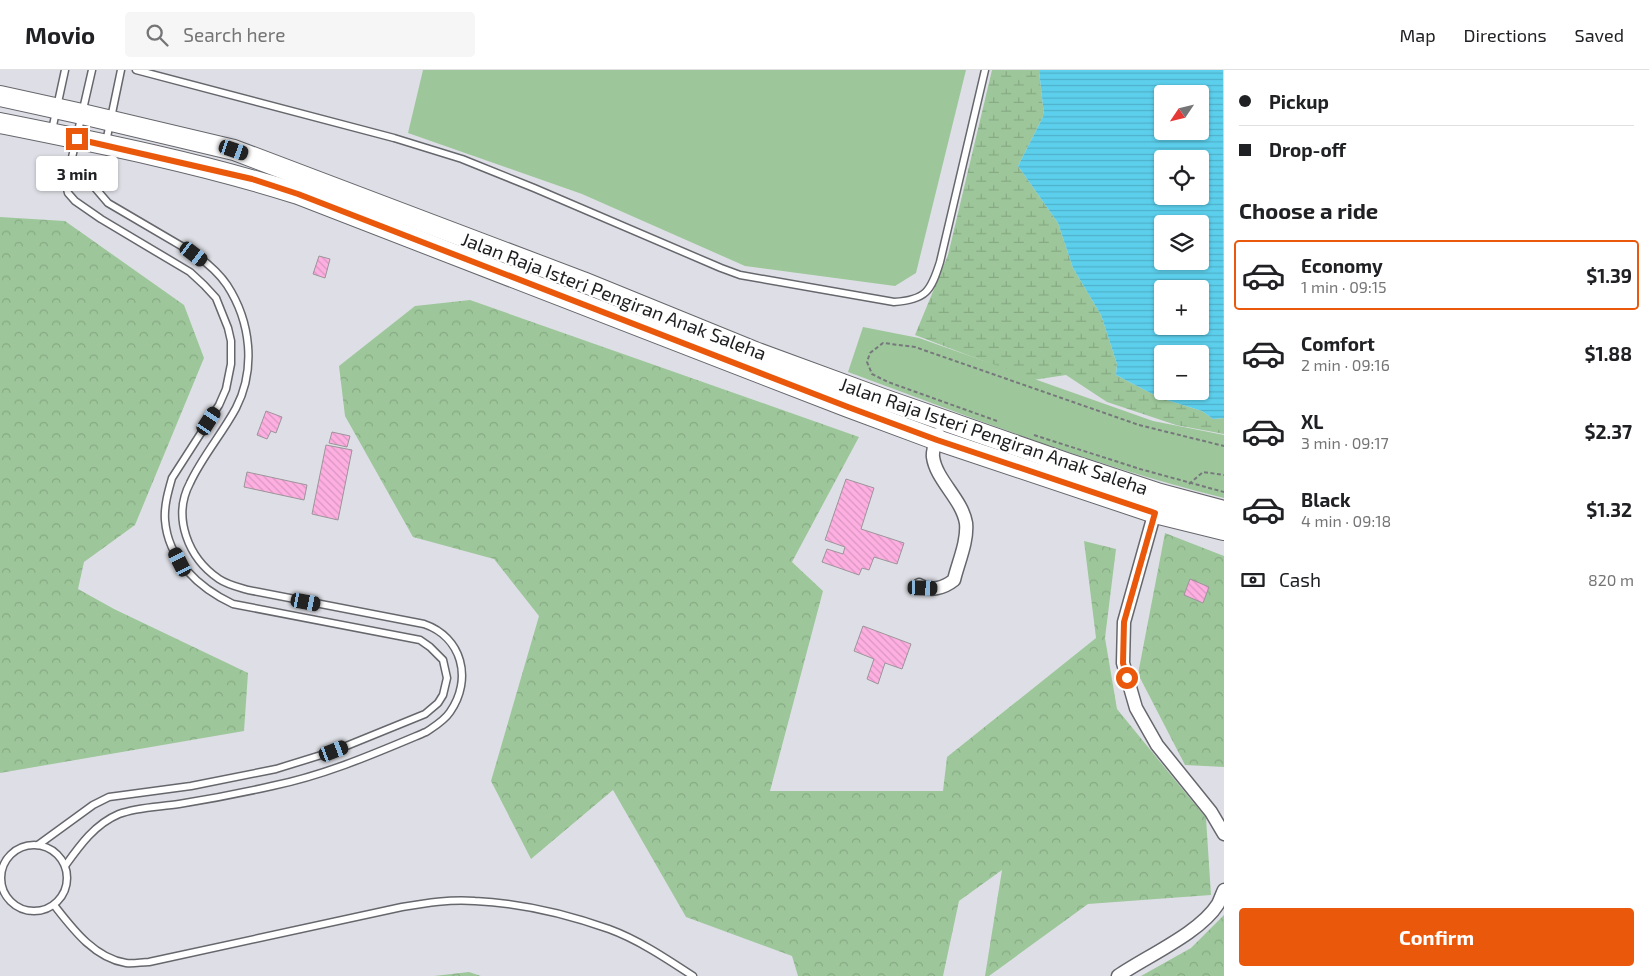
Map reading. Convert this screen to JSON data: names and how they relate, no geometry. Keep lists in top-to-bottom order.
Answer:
{
  "streets": {
    "main road": ["Jalan Raja Isteri Pengiran Anak Saleha"]
  },
  "north": "bottom left",
  "page": {
    "header": "Movio",
    "search": "Search here",
    "nav": ["Map", "Directions", "Saved"],
    "banner": ["Pickup", "Drop-off"],
    "map_buttons": ["+", "−"],
    "bubble": "3 min",
    "heading": "Choose a ride",
    "list": [
      {
        "name": "Economy",
        "note": "1 min · 09:15",
        "value": "$1.39"
      },
      {
        "name": "Comfort",
        "note": "2 min · 09:16",
        "value": "$1.88"
      },
      {
        "name": "XL",
        "note": "3 min · 09:17",
        "value": "$2.37"
      },
      {
        "name": "Black",
        "note": "4 min · 09:18",
        "value": "$1.32"
      }
    ],
    "pay": ["Cash", "820 m"],
    "buttons": "Confirm"
  }
}
